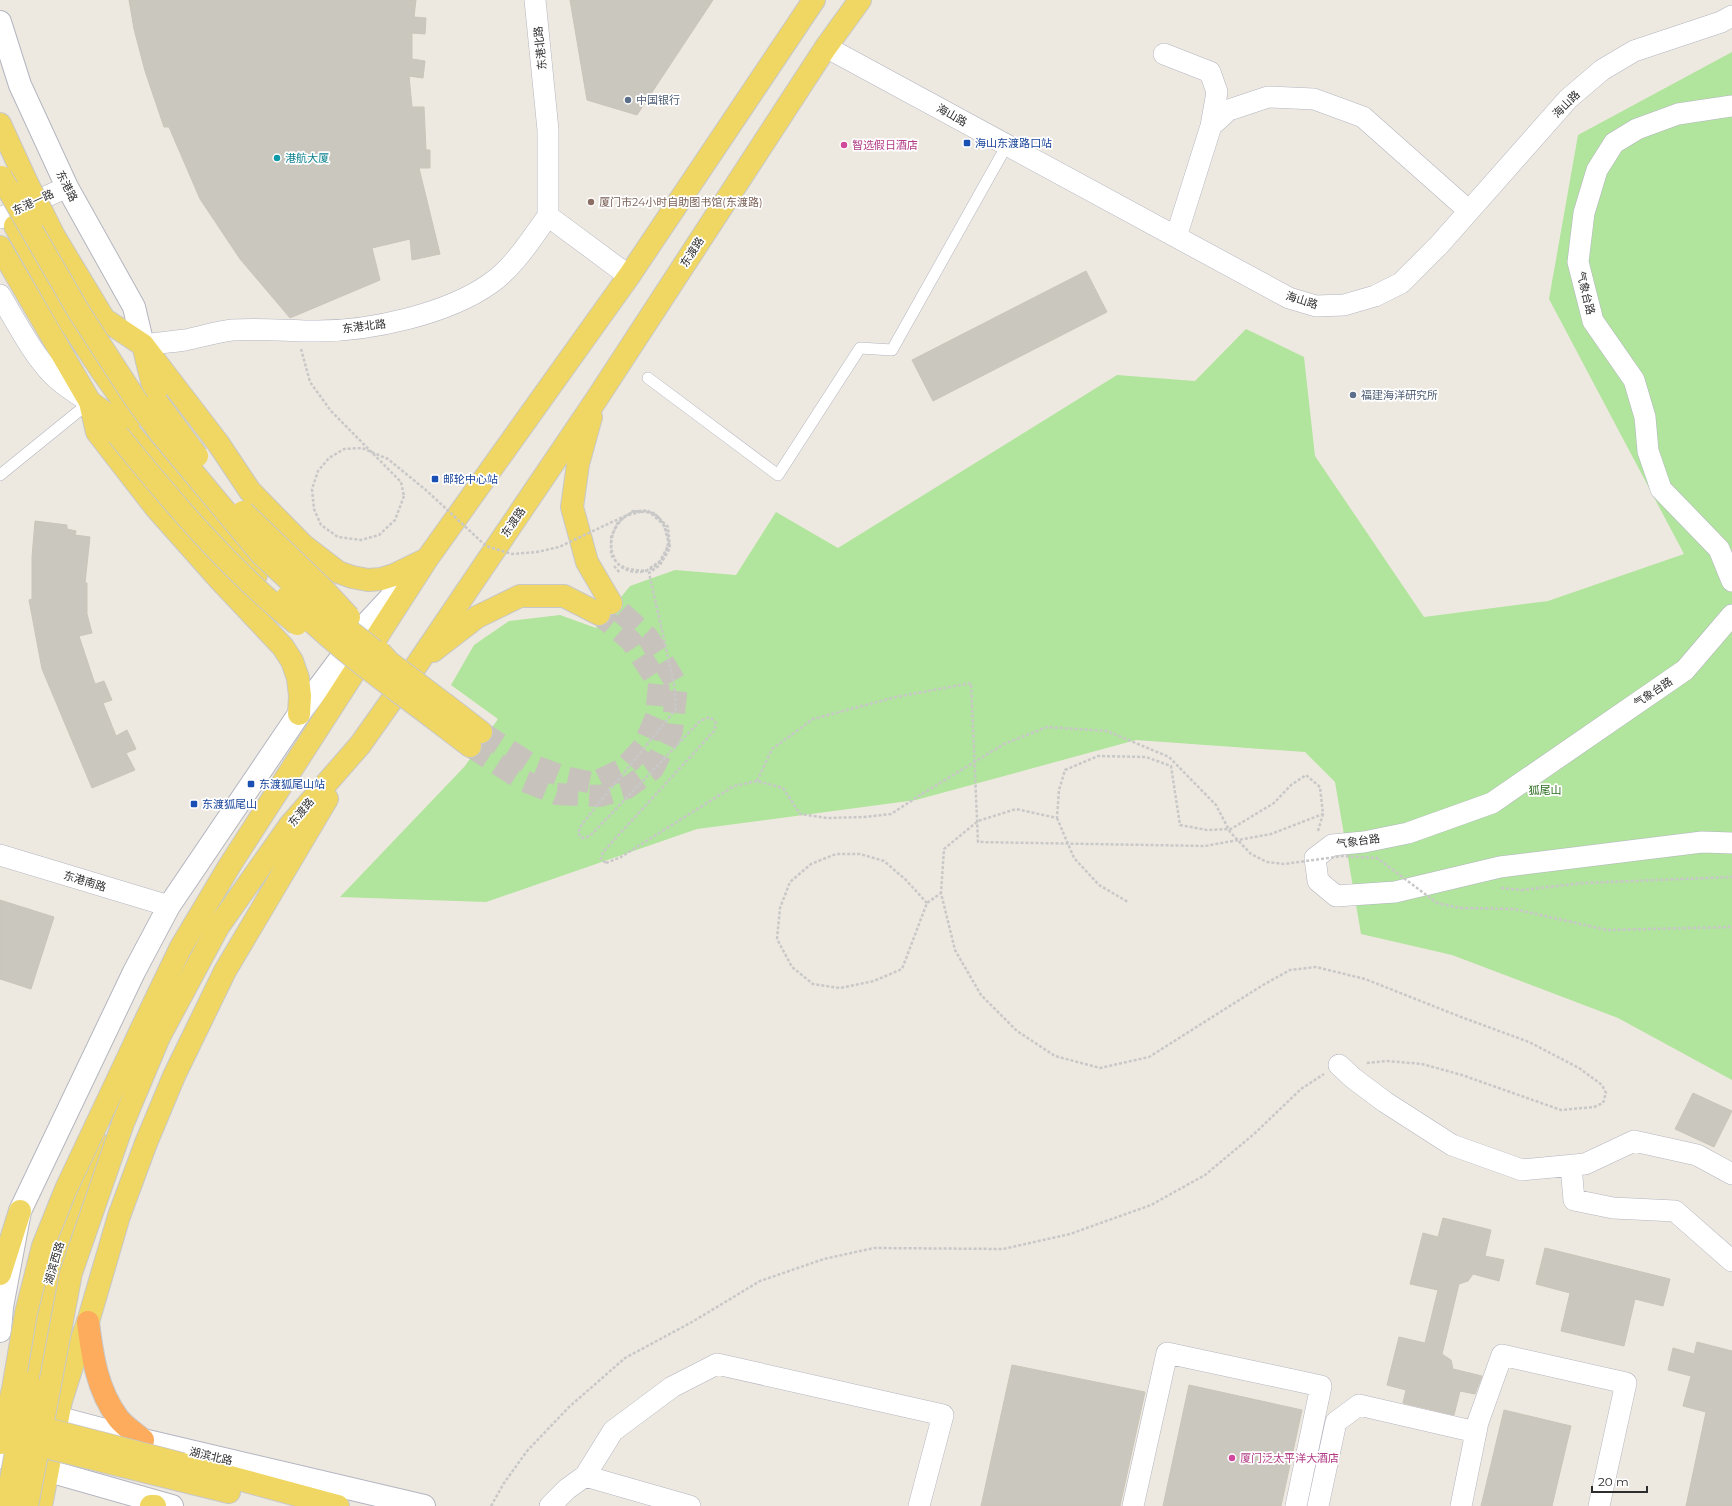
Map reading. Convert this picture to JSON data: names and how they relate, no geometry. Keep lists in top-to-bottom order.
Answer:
{
  "streets": {
    "main road": [
      "东港路",
      "东渡路",
      "湖滨西路",
      "湖滨北路"
    ],
    "street": [
      "东港北路",
      "海山路",
      "东港一路",
      "气象台路",
      "东港南路"
    ]
  },
  "crossings": [
    ["东港北路", "东港路"],
    ["海山路", "东渡路"],
    ["东港路", "东港一路"],
    ["东渡路", "湖滨西路"]
  ],
  "parks": ["狐尾山"],
  "places": {
    "other": [
      "中国银行",
      "智选假日酒店",
      "港航大厦",
      "厦门市24小时自助图书馆(东渡路)",
      "福建海洋研究所",
      "厦门泛太平洋大酒店"
    ],
    "transit": [
      "海山东渡路口站",
      "邮轮中心站",
      "东渡狐尾山站",
      "东渡狐尾山"
    ]
  },
  "scale_bar": "20 m"
}
